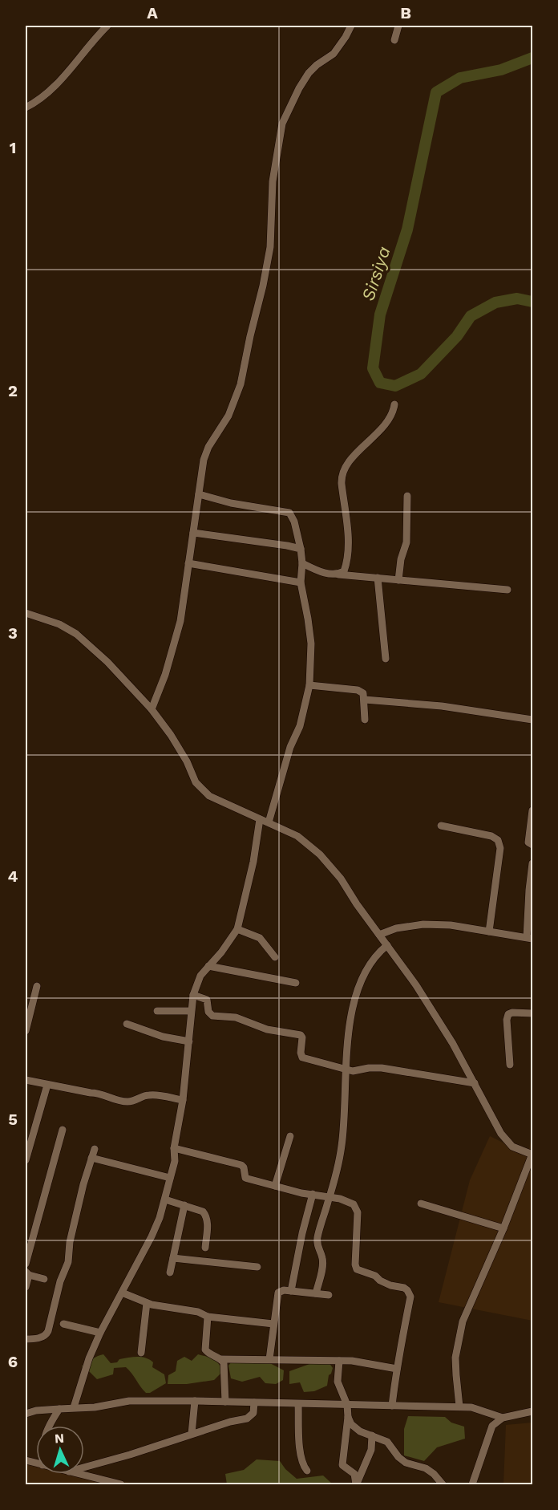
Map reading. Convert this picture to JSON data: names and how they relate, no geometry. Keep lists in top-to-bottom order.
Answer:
{
  "water": ["Sirsiya"],
  "north": "top",
  "grid": {
    "columns": ["A", "B"],
    "rows": [
      "1",
      "2",
      "3",
      "4",
      "5",
      "6"
    ]
  }
}
